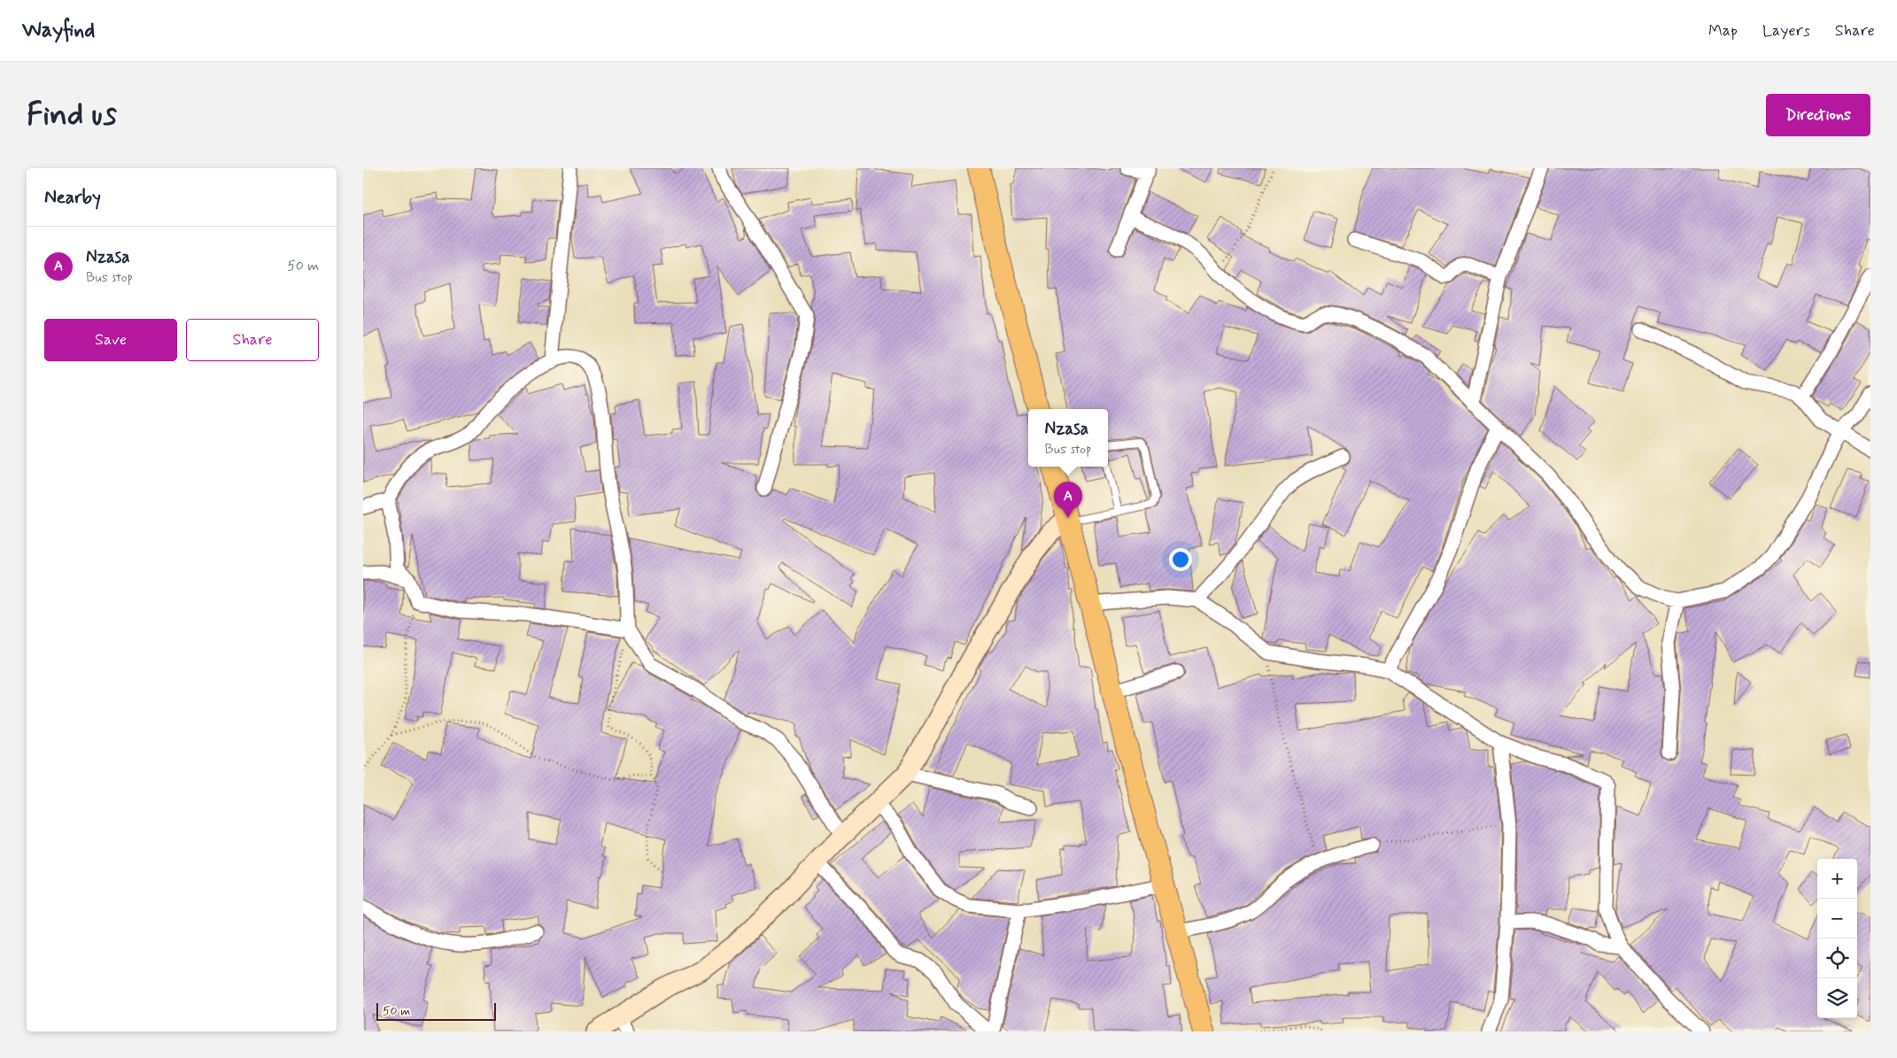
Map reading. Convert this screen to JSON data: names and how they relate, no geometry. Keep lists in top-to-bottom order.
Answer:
{
  "scale_bar": "50 m",
  "page": {
    "header": "Wayfind",
    "nav": ["Map", "Layers", "Share"],
    "buttons": [
      "Directions",
      ["Save", "Share"]
    ],
    "title": "Find us",
    "heading": "Nearby",
    "list": [
      {
        "mark": "A",
        "name": "Nzasa",
        "note": "Bus stop",
        "value": "50 m"
      }
    ],
    "popup": ["Nzasa", "Bus stop"],
    "pins": "A",
    "map_buttons": ["+", "−"],
    "scale": "50 m"
  }
}
